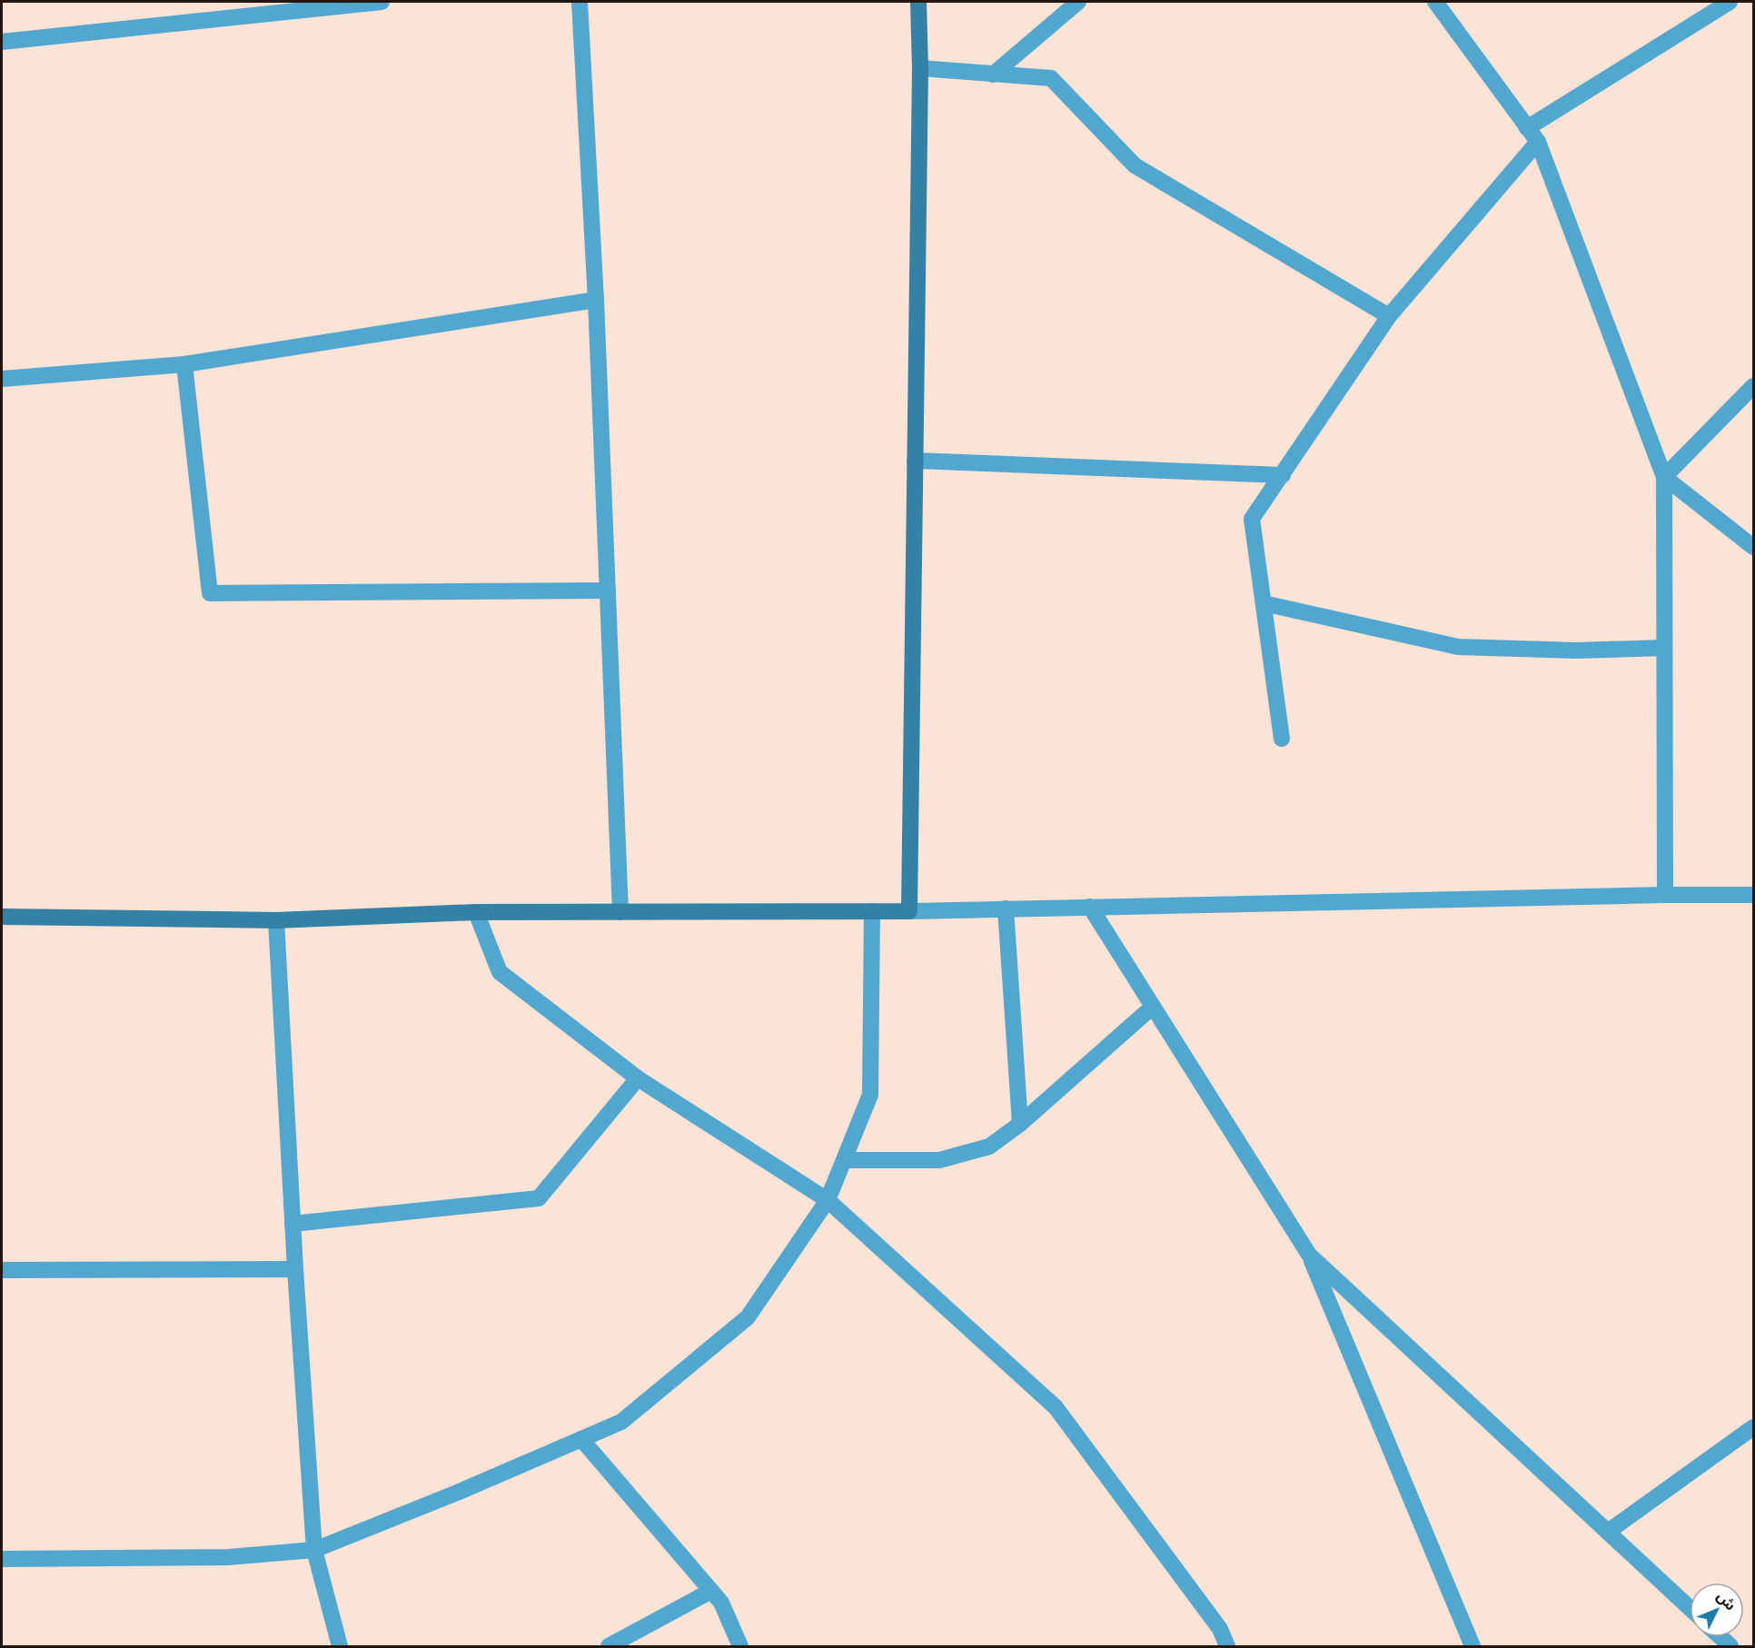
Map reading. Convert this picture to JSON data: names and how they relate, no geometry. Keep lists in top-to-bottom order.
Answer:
{
  "north": "top right"
}
